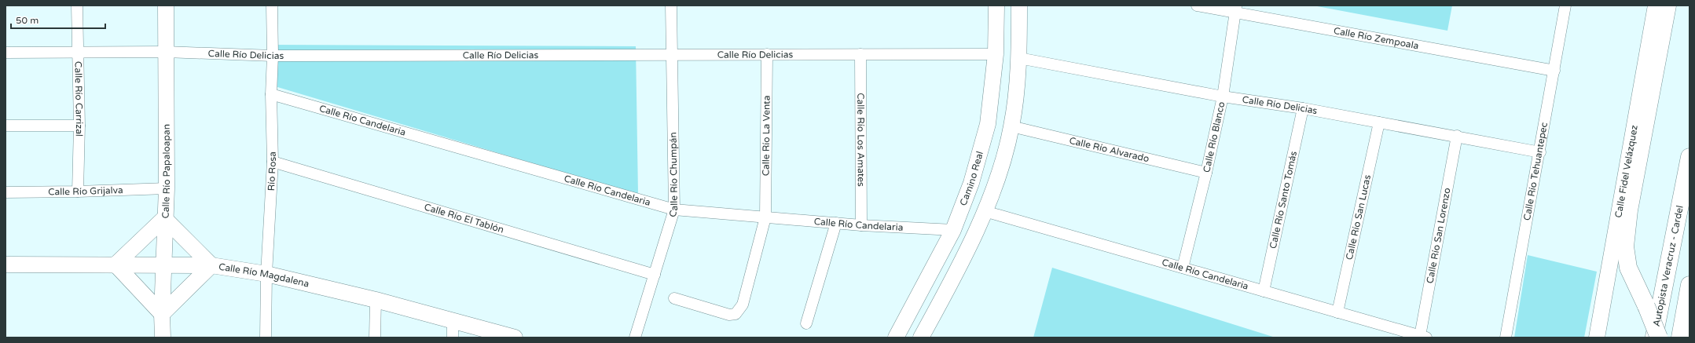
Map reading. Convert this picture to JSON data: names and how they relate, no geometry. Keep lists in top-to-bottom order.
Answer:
{
  "streets": {
    "highway": ["Autopista Veracruz - Cardel"],
    "street": [
      "Calle Río Zempoala",
      "Calle Río Delicias",
      "Calle Río Carrizal",
      "Calle Río Candelaria",
      "Calle Río La Venta",
      "Calle Río Blanco",
      "Calle Río Los Amates",
      "Calle Río Alvarado",
      "Calle Río Papaloapan",
      "Río Rosa",
      "Calle Río Tehuantepec",
      "Calle Fidel Velázquez",
      "Calle Río Chumpán",
      "Camino Real",
      "Calle Río Grijalva",
      "Calle Río Santo Tomás",
      "Calle Río San Lucas",
      "Calle Río El Tablón",
      "Calle Río San Lorenzo",
      "Calle Río Magdalena"
    ]
  },
  "crossings": [
    ["Calle Río Zempoala", "Calle Río Blanco"],
    ["Calle Río Zempoala", "Calle Río Tehuantepec"],
    ["Calle Río Delicias", "Calle Río Carrizal"],
    ["Calle Río Delicias", "Calle Río La Venta"],
    ["Calle Río Delicias", "Calle Río Blanco"],
    ["Calle Río Delicias", "Calle Río Los Amates"],
    ["Calle Río Delicias", "Calle Río Papaloapan"],
    ["Calle Río Delicias", "Río Rosa"],
    ["Calle Río Delicias", "Calle Río Tehuantepec"],
    ["Calle Río Delicias", "Calle Río Chumpán"],
    ["Calle Río Delicias", "Camino Real"],
    ["Calle Río Delicias", "Calle Río Santo Tomás"],
    ["Calle Río Delicias", "Calle Río San Lucas"],
    ["Calle Río Delicias", "Calle Río San Lorenzo"],
    ["Calle Río Carrizal", "Calle Río Grijalva"],
    ["Calle Río Candelaria", "Calle Río La Venta"],
    ["Calle Río Candelaria", "Calle Río Blanco"],
    ["Calle Río Candelaria", "Calle Río Los Amates"],
    ["Calle Río Candelaria", "Río Rosa"],
    ["Calle Río Candelaria", "Calle Río Chumpán"],
    ["Calle Río Candelaria", "Camino Real"],
    ["Calle Río Candelaria", "Calle Río Santo Tomás"],
    ["Calle Río Candelaria", "Calle Río San Lucas"],
    ["Calle Río Candelaria", "Calle Río San Lorenzo"],
    ["Calle Río Blanco", "Calle Río Alvarado"],
    ["Calle Río Papaloapan", "Calle Río Grijalva"],
    ["Calle Río Papaloapan", "Calle Río Magdalena"],
    ["Río Rosa", "Calle Río El Tablón"],
    ["Río Rosa", "Calle Río Magdalena"],
    ["Calle Río Chumpán", "Calle Río El Tablón"]
  ],
  "scale_bar": "50 m"
}
